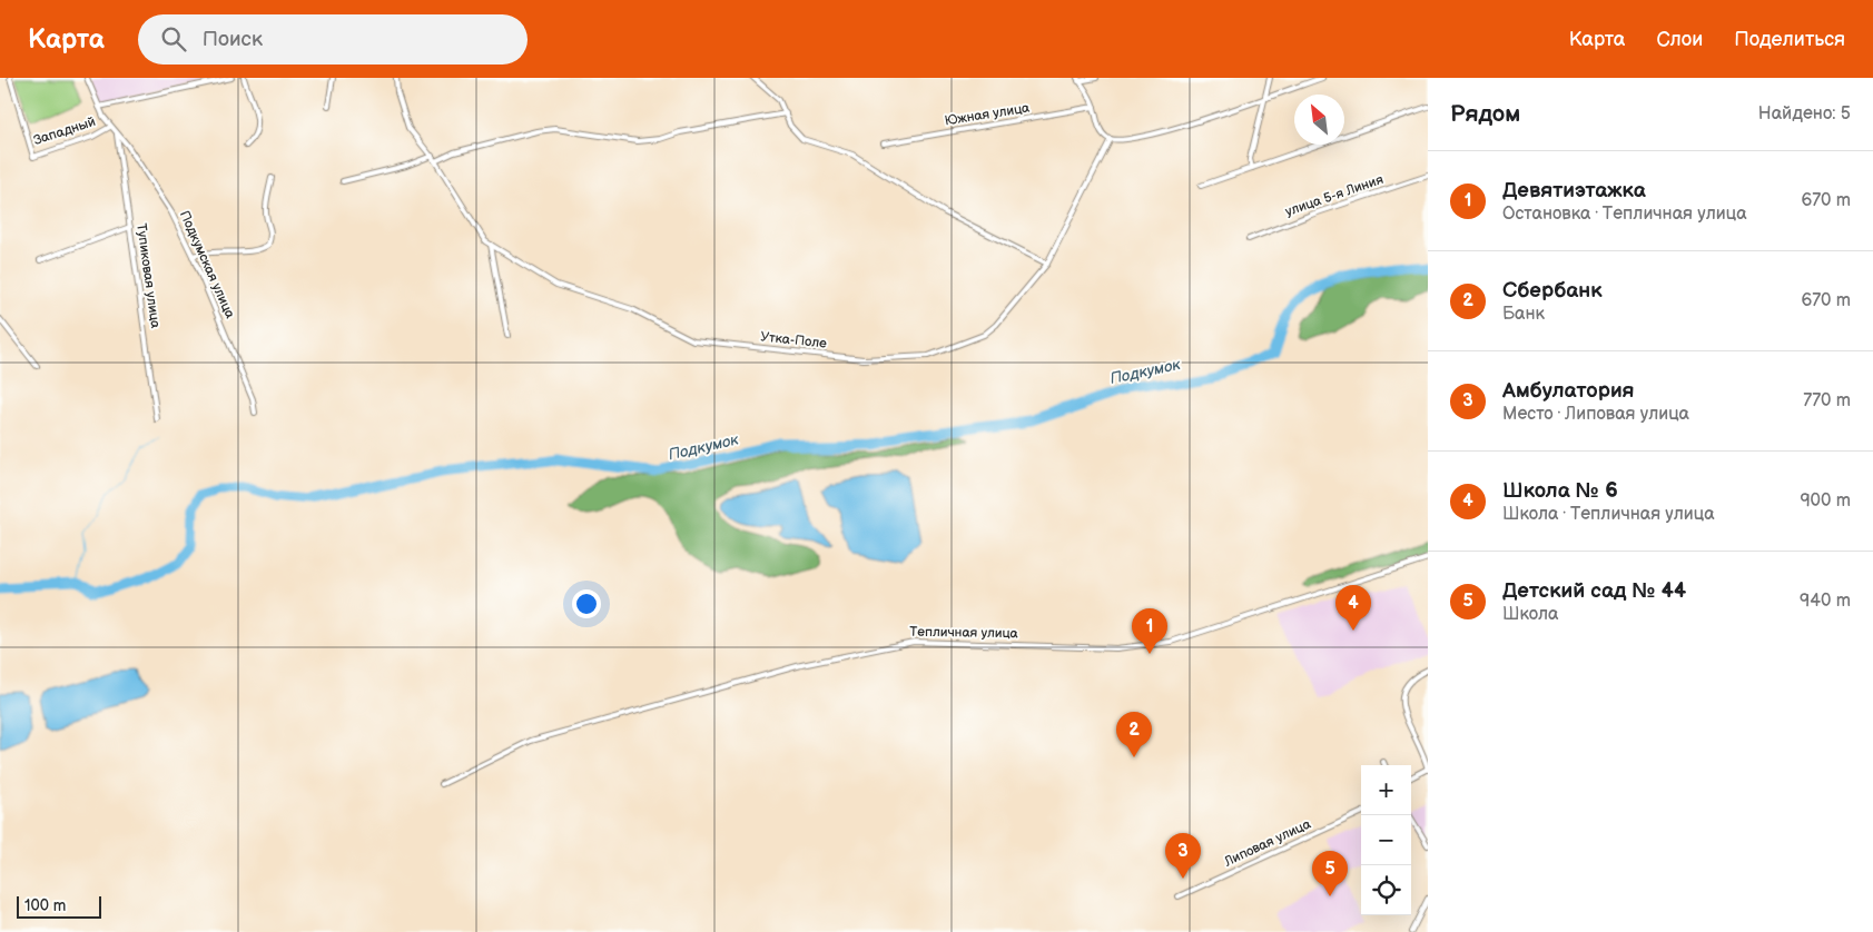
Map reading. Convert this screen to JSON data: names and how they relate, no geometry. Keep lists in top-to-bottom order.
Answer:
{
  "streets": {
    "street": [
      "Южная улица",
      "Западный",
      "улица 5-я Линия",
      "Подкумская улица",
      "Тупиковая улица",
      "Утка-Поле",
      "Тепличная улица",
      "Липовая улица"
    ]
  },
  "crossings": [
    ["Западный", "Подкумская улица"],
    ["Подкумская улица", "Тупиковая улица"]
  ],
  "water": ["Подкумок"],
  "scale_bar": "100 m",
  "north": "top left",
  "page": {
    "header": "Карта",
    "search": "Поиск",
    "nav": ["Карта", "Слои", "Поделиться"],
    "heading": ["Рядом", "Найдено: 5"],
    "list": [
      {
        "mark": "1",
        "name": "Девятиэтажка",
        "note": "Остановка · Тепличная улица",
        "value": "670 m"
      },
      {
        "mark": "2",
        "name": "Сбербанк",
        "note": "Банк",
        "value": "670 m"
      },
      {
        "mark": "3",
        "name": "Амбулатория",
        "note": "Место · Липовая улица",
        "value": "770 m"
      },
      {
        "mark": "4",
        "name": "Школа № 6",
        "note": "Школа · Тепличная улица",
        "value": "900 m"
      },
      {
        "mark": "5",
        "name": "Детский сад № 44",
        "note": "Школа",
        "value": "940 m"
      }
    ],
    "pins": [
      "4",
      "1",
      "2",
      "3",
      "5"
    ],
    "map_buttons": ["+", "−"],
    "scale": "100 m"
  }
}
